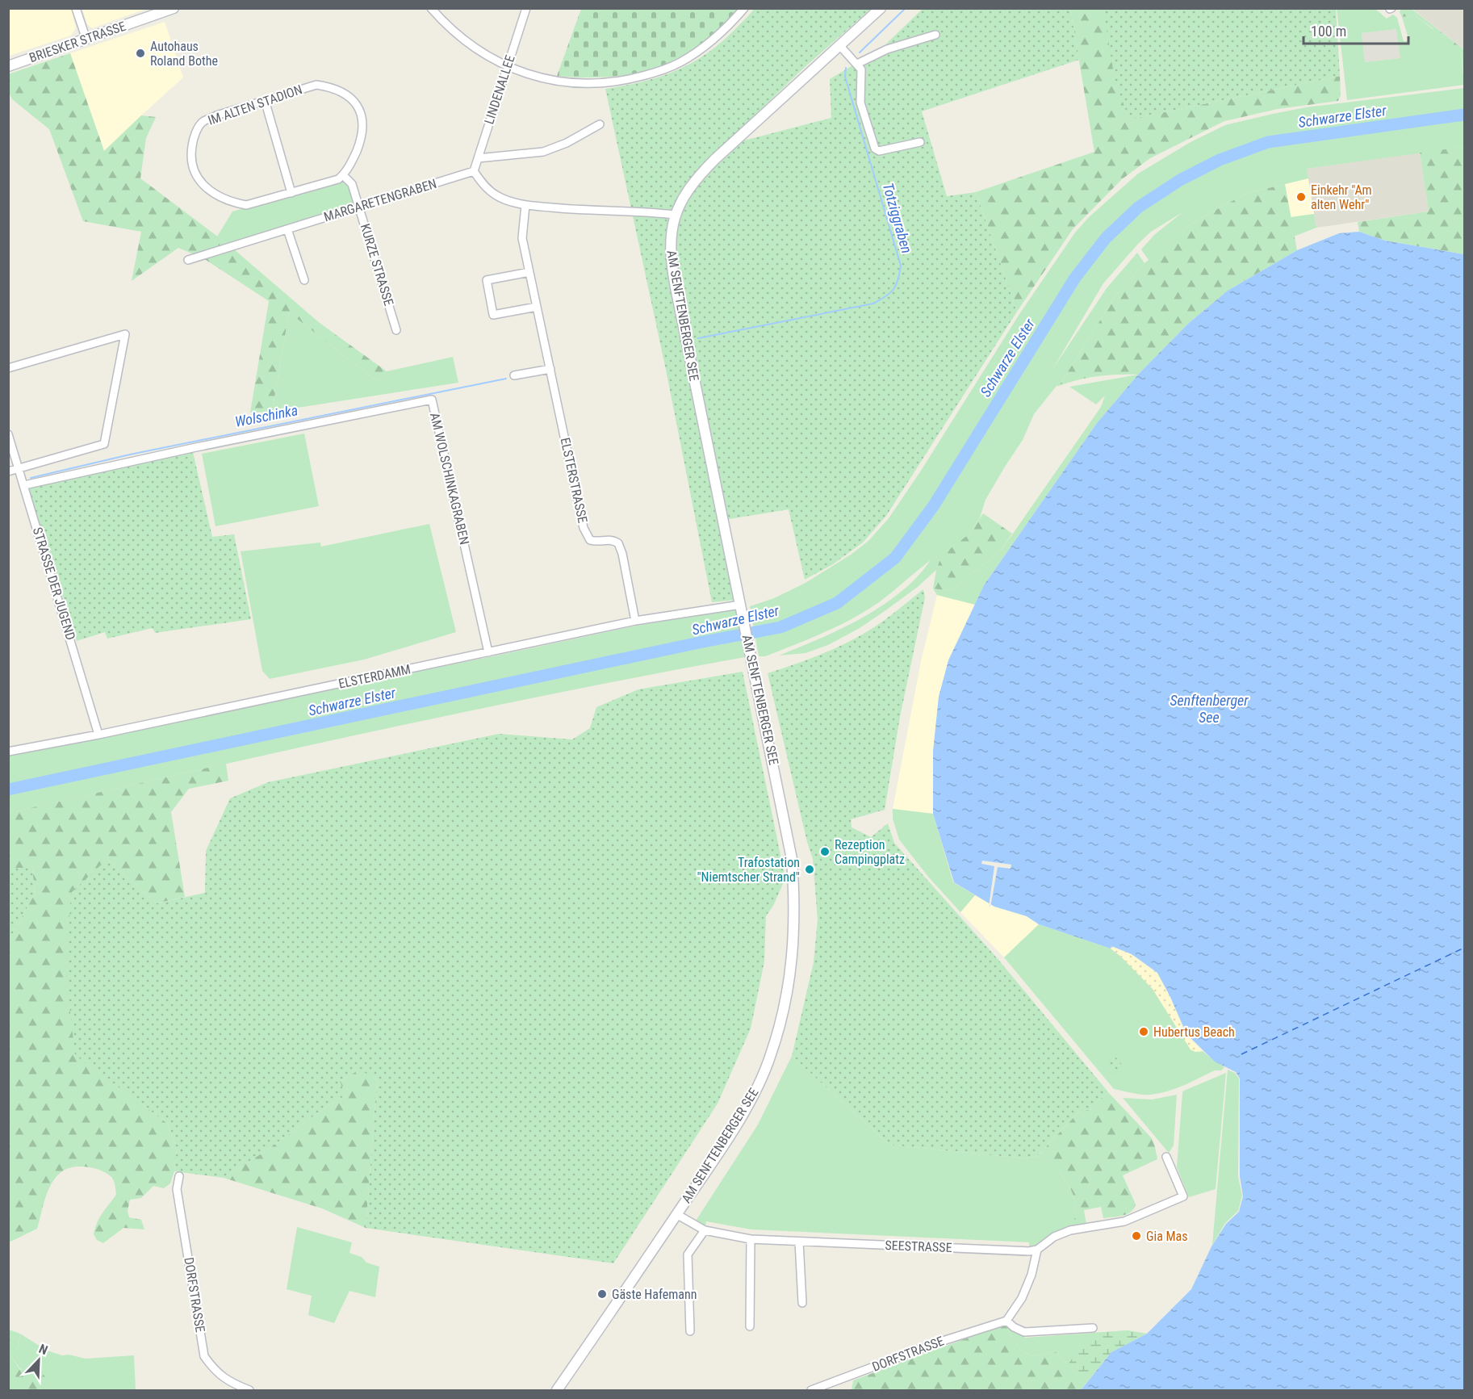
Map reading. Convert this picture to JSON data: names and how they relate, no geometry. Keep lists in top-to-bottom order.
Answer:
{
  "streets": {
    "street": [
      "BRIESKER STRASSE",
      "LINDENALLEE",
      "IM ALTEN STADION",
      "MARGARETENGRABEN",
      "KURZE STRASSE",
      "AM SENFTENBERGER SEE",
      "AM WOLSCHINKAGRABEN",
      "ELSTERSTRASSE",
      "STRASSE DER JUGEND",
      "ELSTERDAMM",
      "SEESTRASSE",
      "DORFSTRASSE"
    ]
  },
  "crossings": [
    ["LINDENALLEE", "MARGARETENGRABEN"],
    ["IM ALTEN STADION", "KURZE STRASSE"],
    ["MARGARETENGRABEN", "KURZE STRASSE"],
    ["AM SENFTENBERGER SEE", "ELSTERDAMM"],
    ["AM SENFTENBERGER SEE", "SEESTRASSE"],
    ["AM WOLSCHINKAGRABEN", "STRASSE DER JUGEND"],
    ["AM WOLSCHINKAGRABEN", "ELSTERDAMM"],
    ["ELSTERSTRASSE", "ELSTERDAMM"],
    ["STRASSE DER JUGEND", "ELSTERDAMM"]
  ],
  "water": [
    "Schwarze Elster",
    "Totziggraben",
    "Wolschinka",
    "Senftenberger See"
  ],
  "places": [
    "Autohaus Roland Bothe",
    "Einkehr \"Am alten Wehr\"",
    "Rezeption Campingplatz",
    "Trafostation \"Niemtscher Strand\"",
    "Hubertus Beach",
    "Gia Mas",
    "Gäste Hafemann"
  ],
  "scale_bar": "100 m",
  "north": "top right"
}
